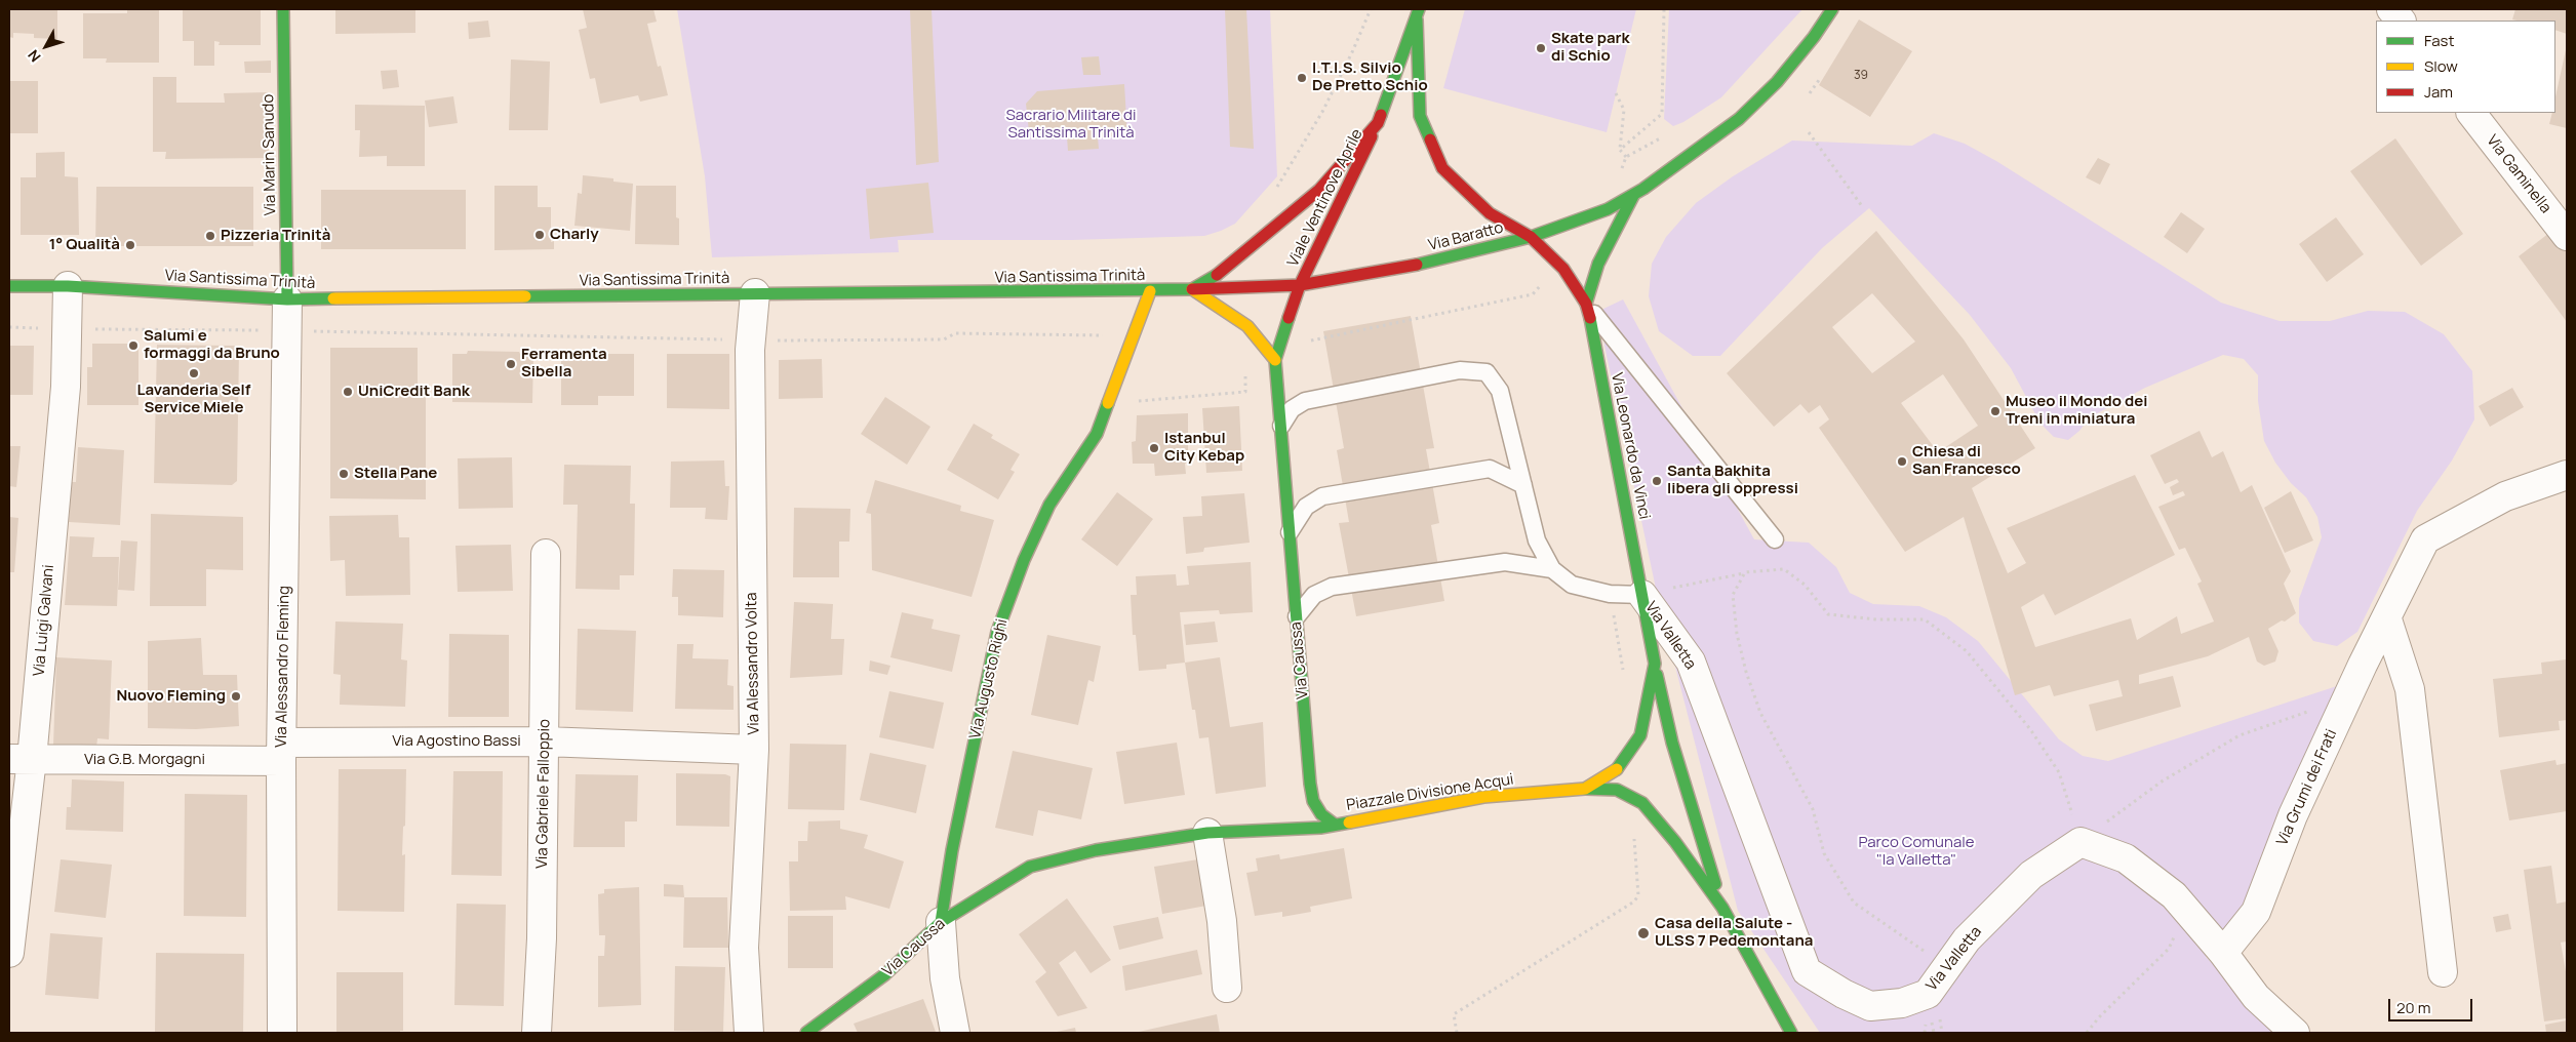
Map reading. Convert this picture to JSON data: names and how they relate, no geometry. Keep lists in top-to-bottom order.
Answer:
{
  "streets": {
    "street": [
      "Via Marin Sanudo",
      "Via Gaminella",
      "Viale Ventinove Aprile",
      "Via Baratto",
      "Via Santissima Trinità",
      "Via Leonardo da Vinci",
      "Via Luigi Galvani",
      "Via Valletta",
      "Via Caussa",
      "Via Alessandro Volta",
      "Via Alessandro Fleming",
      "Via Augusto Righi",
      "Via Agostino Bassi",
      "Via G.B. Morgagni",
      "Via Grumi dei Frati",
      "Piazzale Divisione Acqui",
      "Via Gabriele Falloppio"
    ]
  },
  "crossings": [
    ["Via Marin Sanudo", "Via Santissima Trinità"],
    ["Via Marin Sanudo", "Via Alessandro Fleming"],
    ["Viale Ventinove Aprile", "Via Baratto"],
    ["Viale Ventinove Aprile", "Via Santissima Trinità"],
    ["Viale Ventinove Aprile", "Via Caussa"],
    ["Via Baratto", "Via Santissima Trinità"],
    ["Via Baratto", "Via Leonardo da Vinci"],
    ["Via Baratto", "Via Caussa"],
    ["Via Santissima Trinità", "Via Luigi Galvani"],
    ["Via Santissima Trinità", "Via Caussa"],
    ["Via Santissima Trinità", "Via Alessandro Volta"],
    ["Via Santissima Trinità", "Via Alessandro Fleming"],
    ["Via Santissima Trinità", "Via Augusto Righi"],
    ["Via Leonardo da Vinci", "Via Valletta"],
    ["Via Leonardo da Vinci", "Piazzale Divisione Acqui"],
    ["Via Luigi Galvani", "Via G.B. Morgagni"],
    ["Via Valletta", "Piazzale Divisione Acqui"],
    ["Via Caussa", "Via Augusto Righi"],
    ["Via Caussa", "Piazzale Divisione Acqui"],
    ["Via Alessandro Volta", "Via Agostino Bassi"],
    ["Via Alessandro Fleming", "Via Agostino Bassi"],
    ["Via Alessandro Fleming", "Via G.B. Morgagni"],
    ["Via Agostino Bassi", "Via G.B. Morgagni"],
    ["Via Agostino Bassi", "Via Gabriele Falloppio"]
  ],
  "parks": ["Sacrario Militare di Santissima Trinità", "Parco Comunale \"la Valletta\""],
  "places": [
    "Skate park di Schio",
    "I.T.I.S. Silvio De Pretto Schio",
    "Charly",
    "Pizzeria Trinità",
    "1° Qualità",
    "Salumi e formaggi da Bruno",
    "Ferramenta Sibella",
    "Lavanderia Self Service Miele",
    "UniCredit Bank",
    "Museo il Mondo dei Treni in miniatura",
    "Istanbul City Kebap",
    "Chiesa di San Francesco",
    "Stella Pane",
    "Santa Bakhita libera gli oppressi",
    "Nuovo Fleming",
    "Casa della Salute - ULSS 7 Pedemontana"
  ],
  "house_numbers": ["39"],
  "legend": ["Fast", "Slow", "Jam"],
  "scale_bar": "20 m",
  "north": "bottom left"
}
